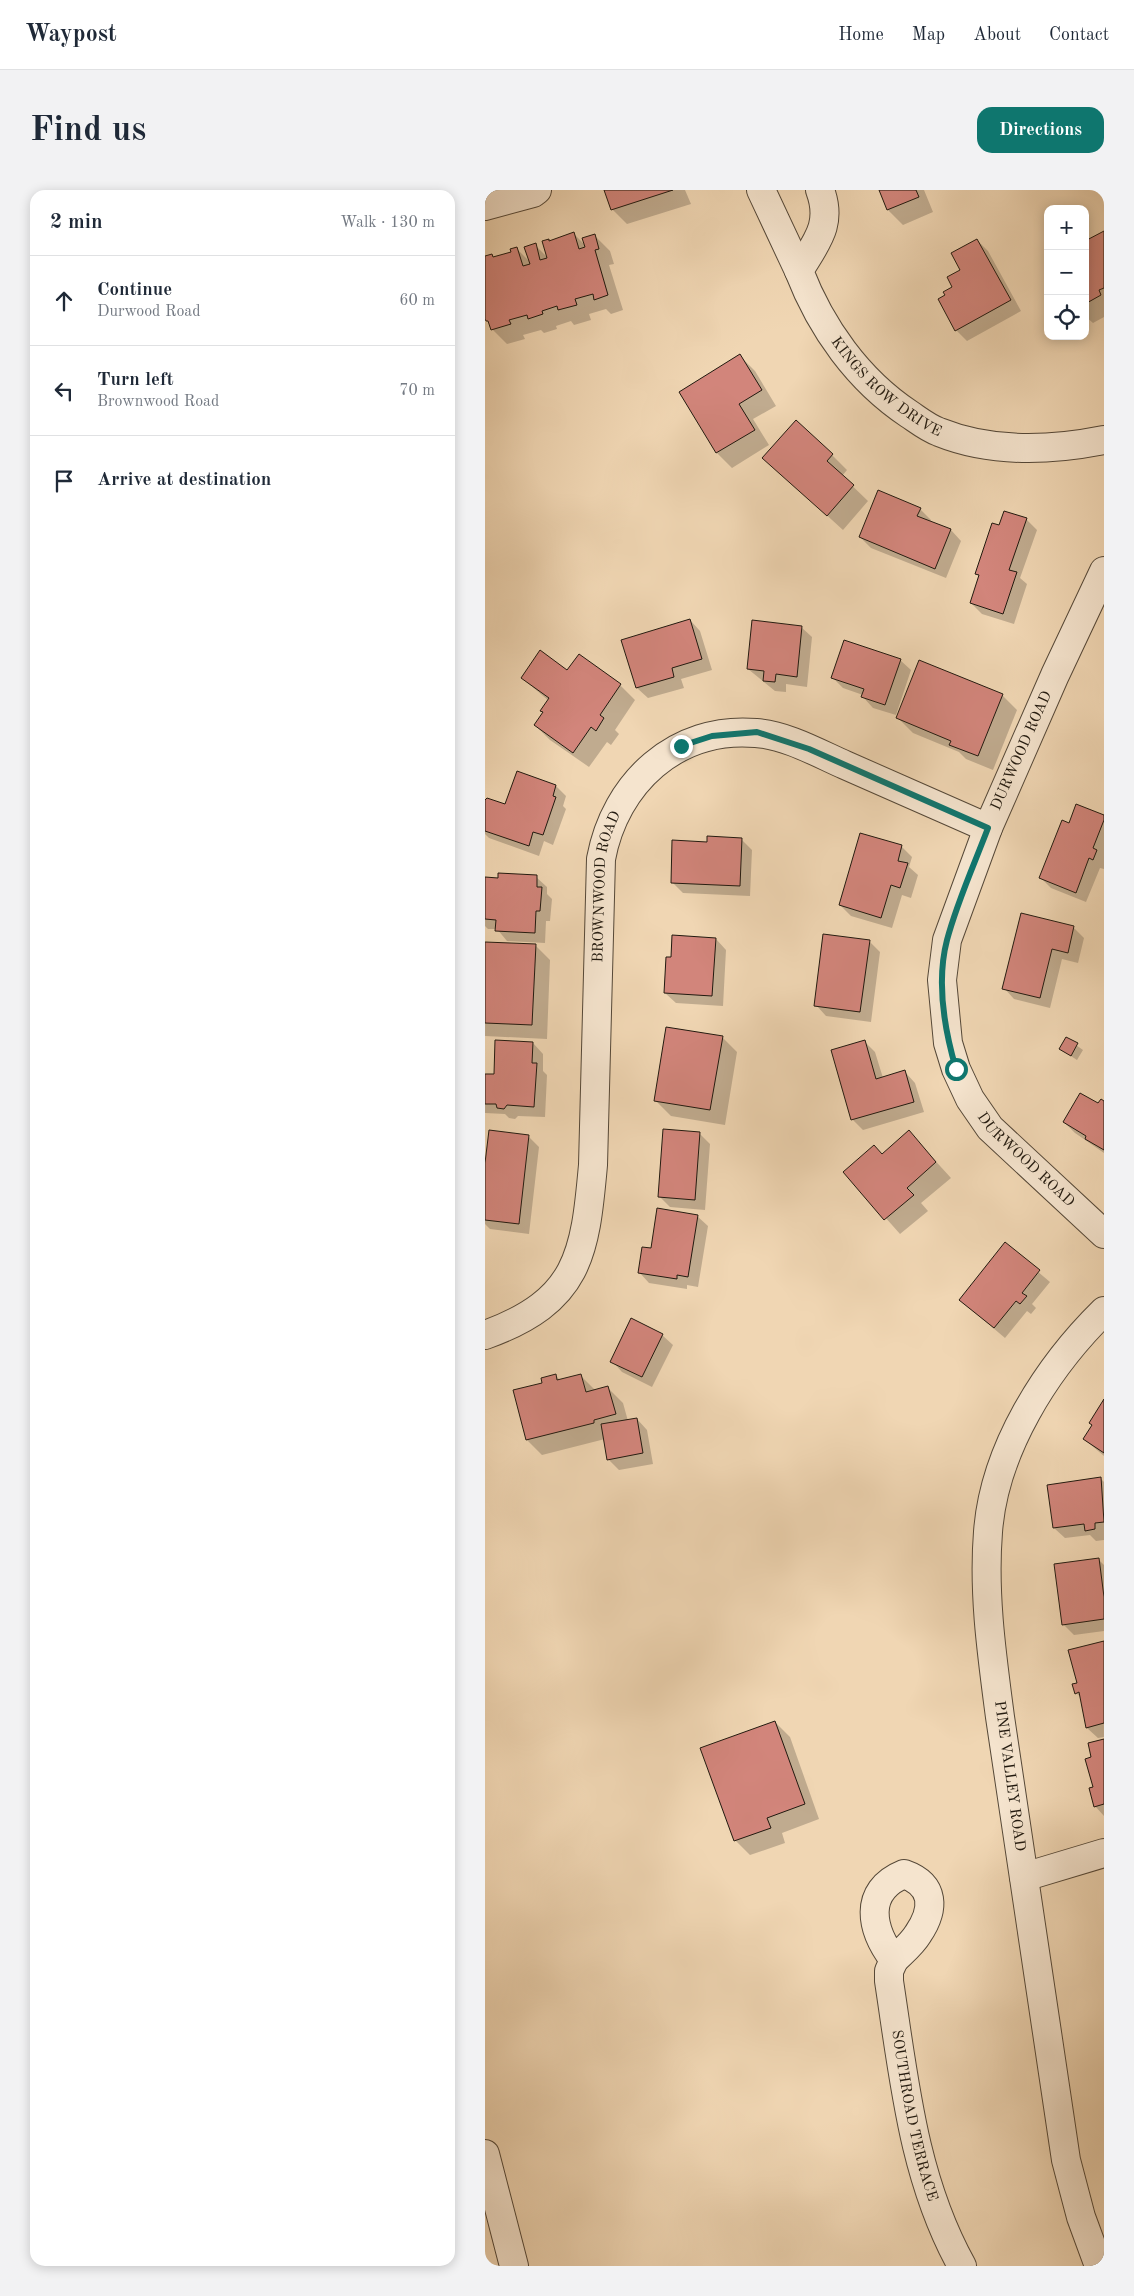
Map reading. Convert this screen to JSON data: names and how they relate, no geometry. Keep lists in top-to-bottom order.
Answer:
{
  "streets": {
    "street": [
      "KINGS ROW DRIVE",
      "DURWOOD ROAD",
      "BROWNWOOD ROAD",
      "PINE VALLEY ROAD",
      "SOUTHROAD TERRACE"
    ]
  },
  "crossings": [
    ["DURWOOD ROAD", "BROWNWOOD ROAD"]
  ],
  "page": {
    "header": "Waypost",
    "nav": [
      "Home",
      "Map",
      "About",
      "Contact"
    ],
    "buttons": "Directions",
    "title": "Find us",
    "heading": ["2 min", "Walk · 130 m"],
    "map_buttons": ["+", "−"],
    "list": [
      ["Continue", "Durwood Road", "60 m"],
      ["Turn left", "Brownwood Road", "70 m"],
      "Arrive at destination"
    ]
  }
}
